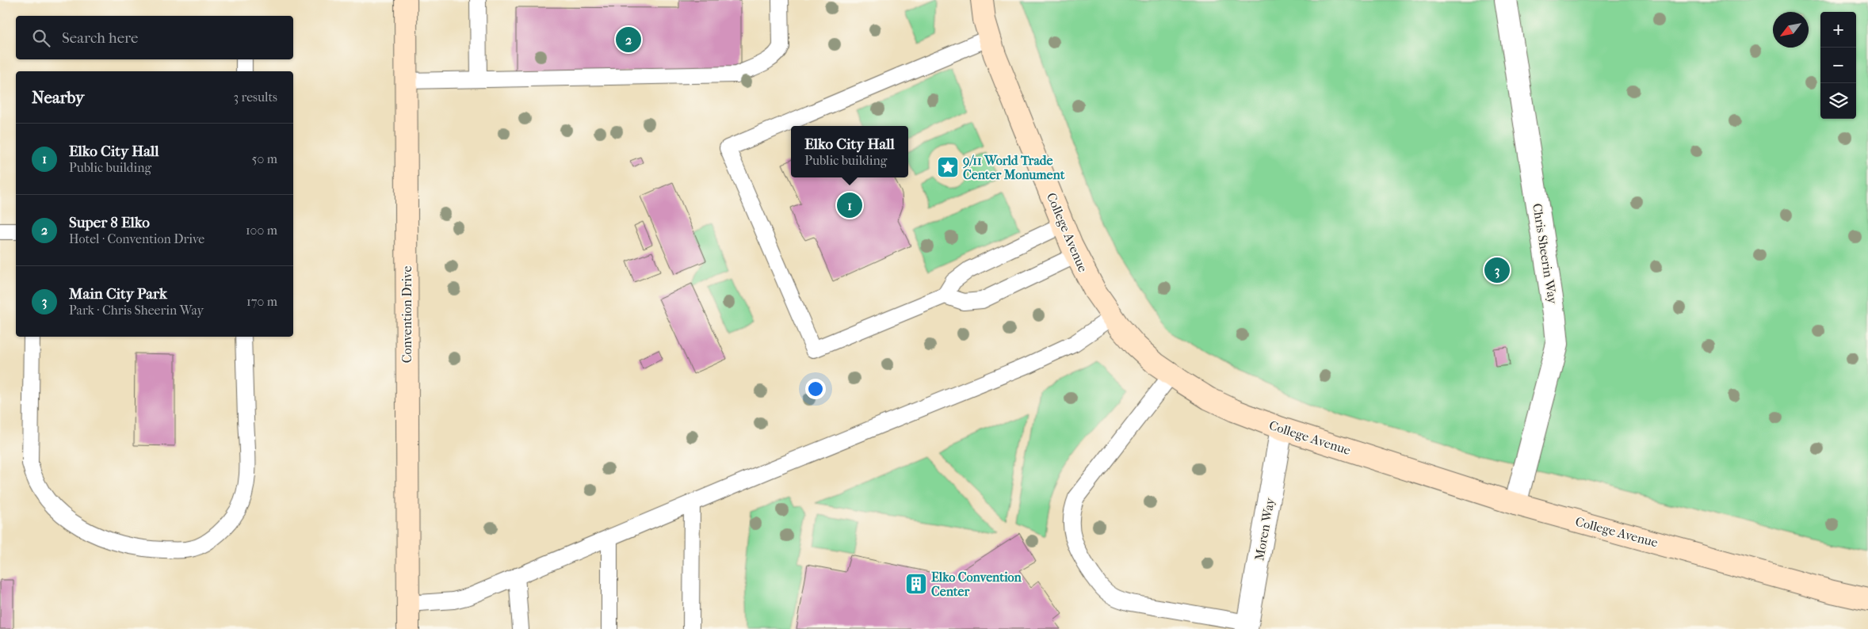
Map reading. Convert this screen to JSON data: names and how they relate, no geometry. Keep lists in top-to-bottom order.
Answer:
{
  "streets": {
    "street": [
      "College Avenue",
      "Chris Sheerin Way",
      "Convention Drive",
      "Moren Way"
    ]
  },
  "crossings": [
    ["College Avenue", "Chris Sheerin Way"],
    ["College Avenue", "Moren Way"]
  ],
  "places": {
    "place": ["9/11 World Trade Center Monument"],
    "building": ["Elko Convention Center"]
  },
  "north": "bottom left",
  "page": {
    "map_buttons": ["+", "−"],
    "search": "Search here",
    "pins": ["2", "1", "3"],
    "heading": ["Nearby", "3 results"],
    "list": [
      {
        "mark": "1",
        "name": "Elko City Hall",
        "note": "Public building",
        "value": "50 m"
      },
      {
        "mark": "2",
        "name": "Super 8 Elko",
        "note": "Hotel · Convention Drive",
        "value": "100 m"
      },
      {
        "mark": "3",
        "name": "Main City Park",
        "note": "Park · Chris Sheerin Way",
        "value": "170 m"
      }
    ],
    "popup": ["Elko City Hall", "Public building"]
  }
}
